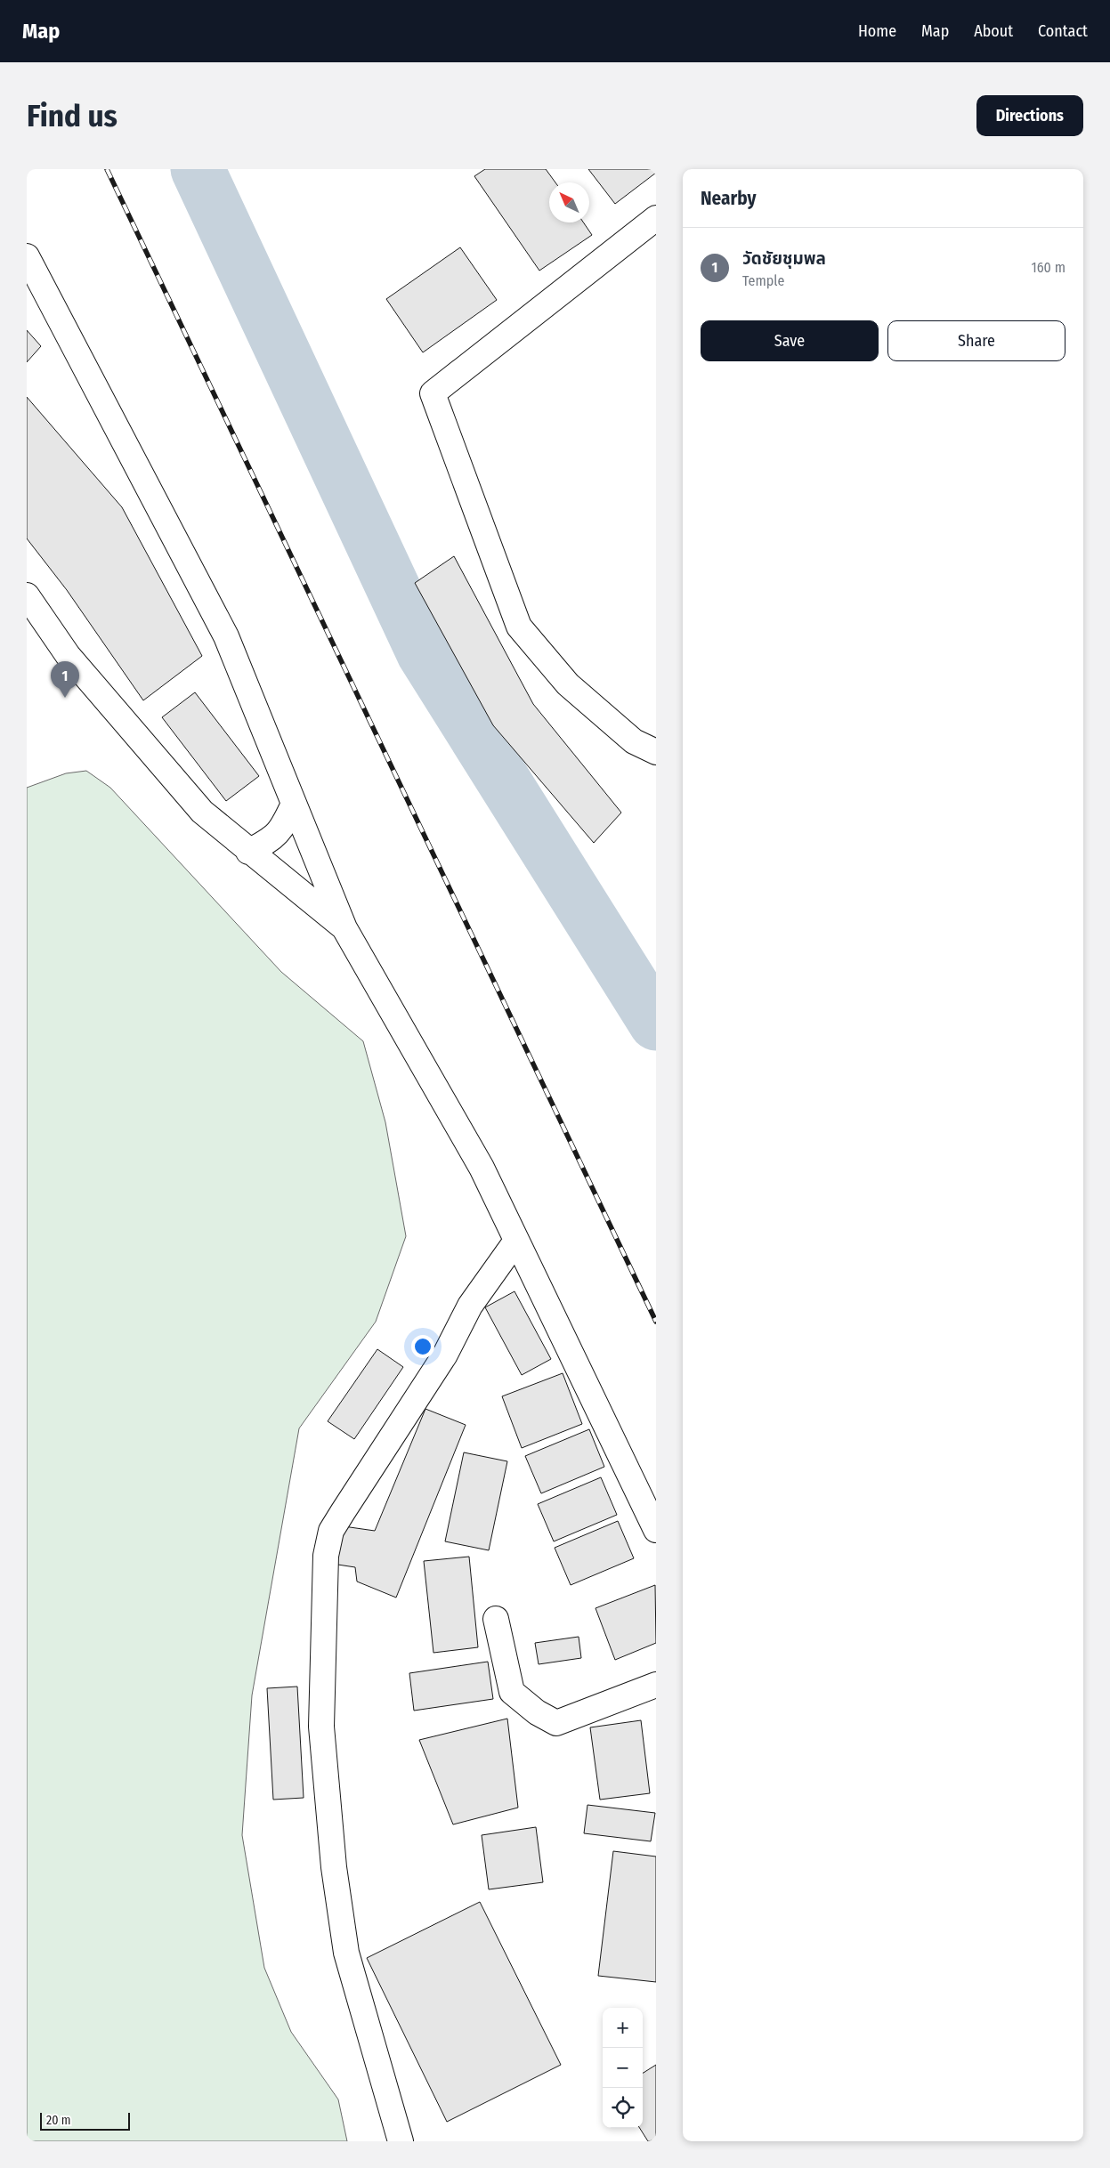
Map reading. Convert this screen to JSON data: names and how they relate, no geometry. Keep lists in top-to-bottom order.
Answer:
{
  "scale_bar": "20 m",
  "north": "top left",
  "page": {
    "header": "Map",
    "nav": [
      "Home",
      "Map",
      "About",
      "Contact"
    ],
    "buttons": [
      "Directions",
      ["Save", "Share"]
    ],
    "title": "Find us",
    "heading": "Nearby",
    "list": [
      {
        "mark": "1",
        "name": "วัดชัยชุมพล",
        "note": "Temple",
        "value": "160 m"
      }
    ],
    "pins": "1",
    "map_buttons": ["+", "−"],
    "scale": "20 m"
  }
}
